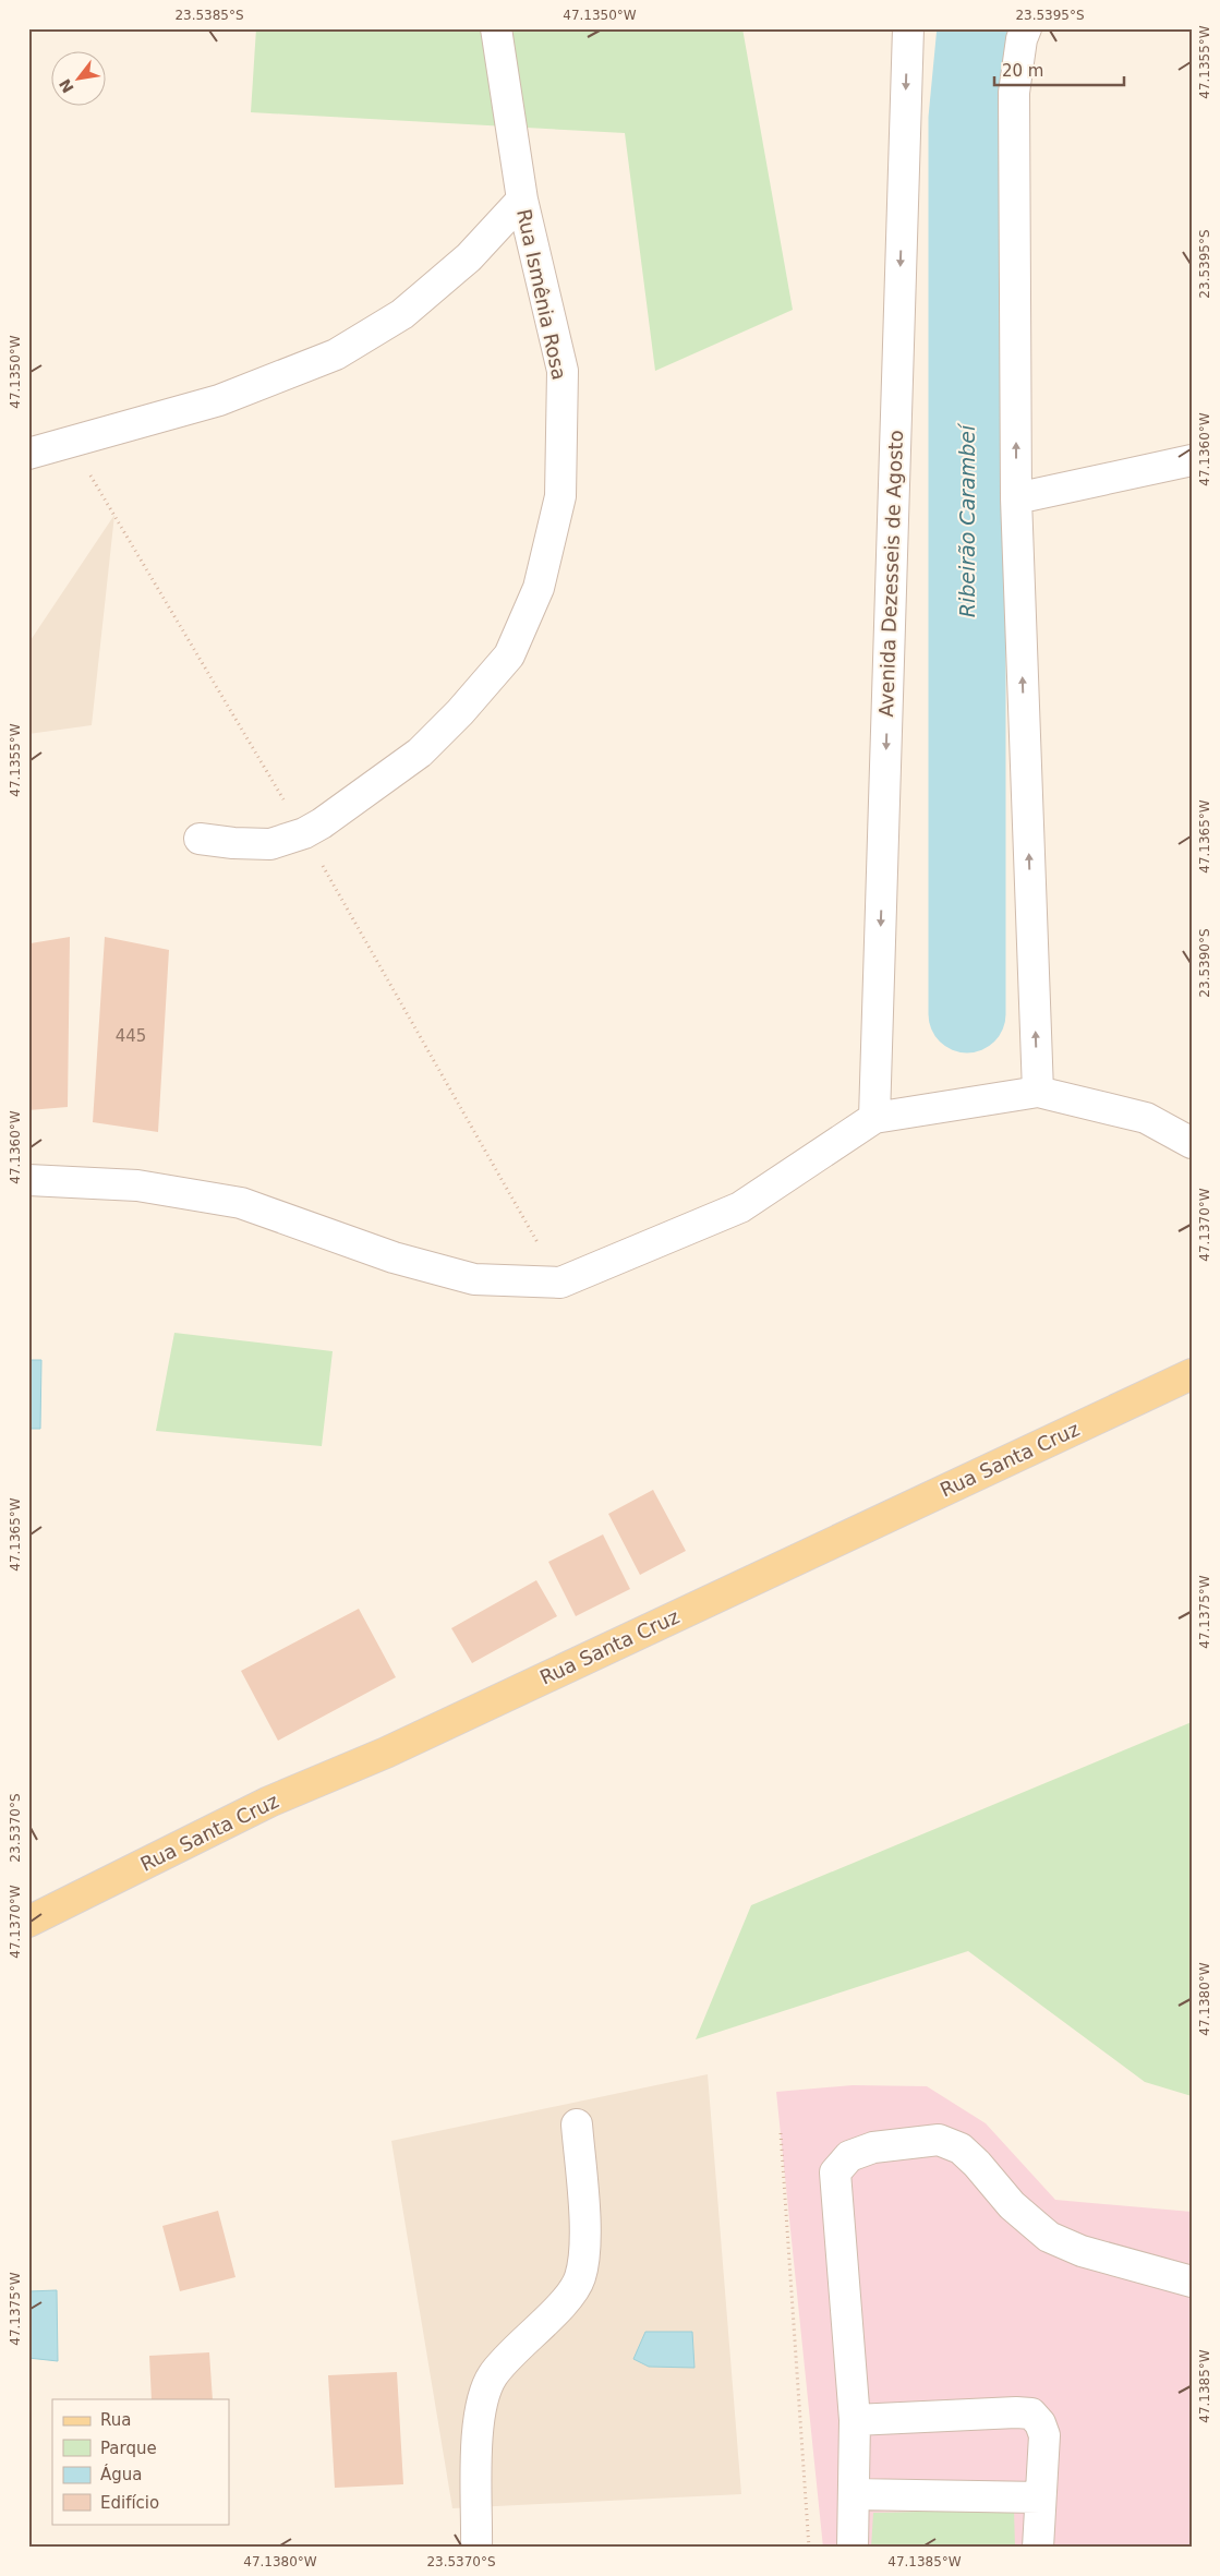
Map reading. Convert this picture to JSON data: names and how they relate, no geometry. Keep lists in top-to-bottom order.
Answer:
{
  "streets": {
    "main road": ["Rua Santa Cruz"],
    "street": ["Rua Ismênia Rosa", "Avenida Dezesseis de Agosto"]
  },
  "water": ["Ribeirão Carambeí"],
  "house_numbers": ["445"],
  "legend": [
    "Rua",
    "Parque",
    "Água",
    "Edifício"
  ],
  "scale_bar": "20 m",
  "north": "bottom left",
  "coordinates": [
    "23.5385°S",
    "47.1350°W",
    "23.5395°S",
    "47.1355°W",
    "47.1360°W",
    "47.1365°W",
    "23.5390°S",
    "47.1370°W",
    "47.1375°W",
    "23.5370°S",
    "47.1380°W",
    "47.1385°W"
  ]
}
